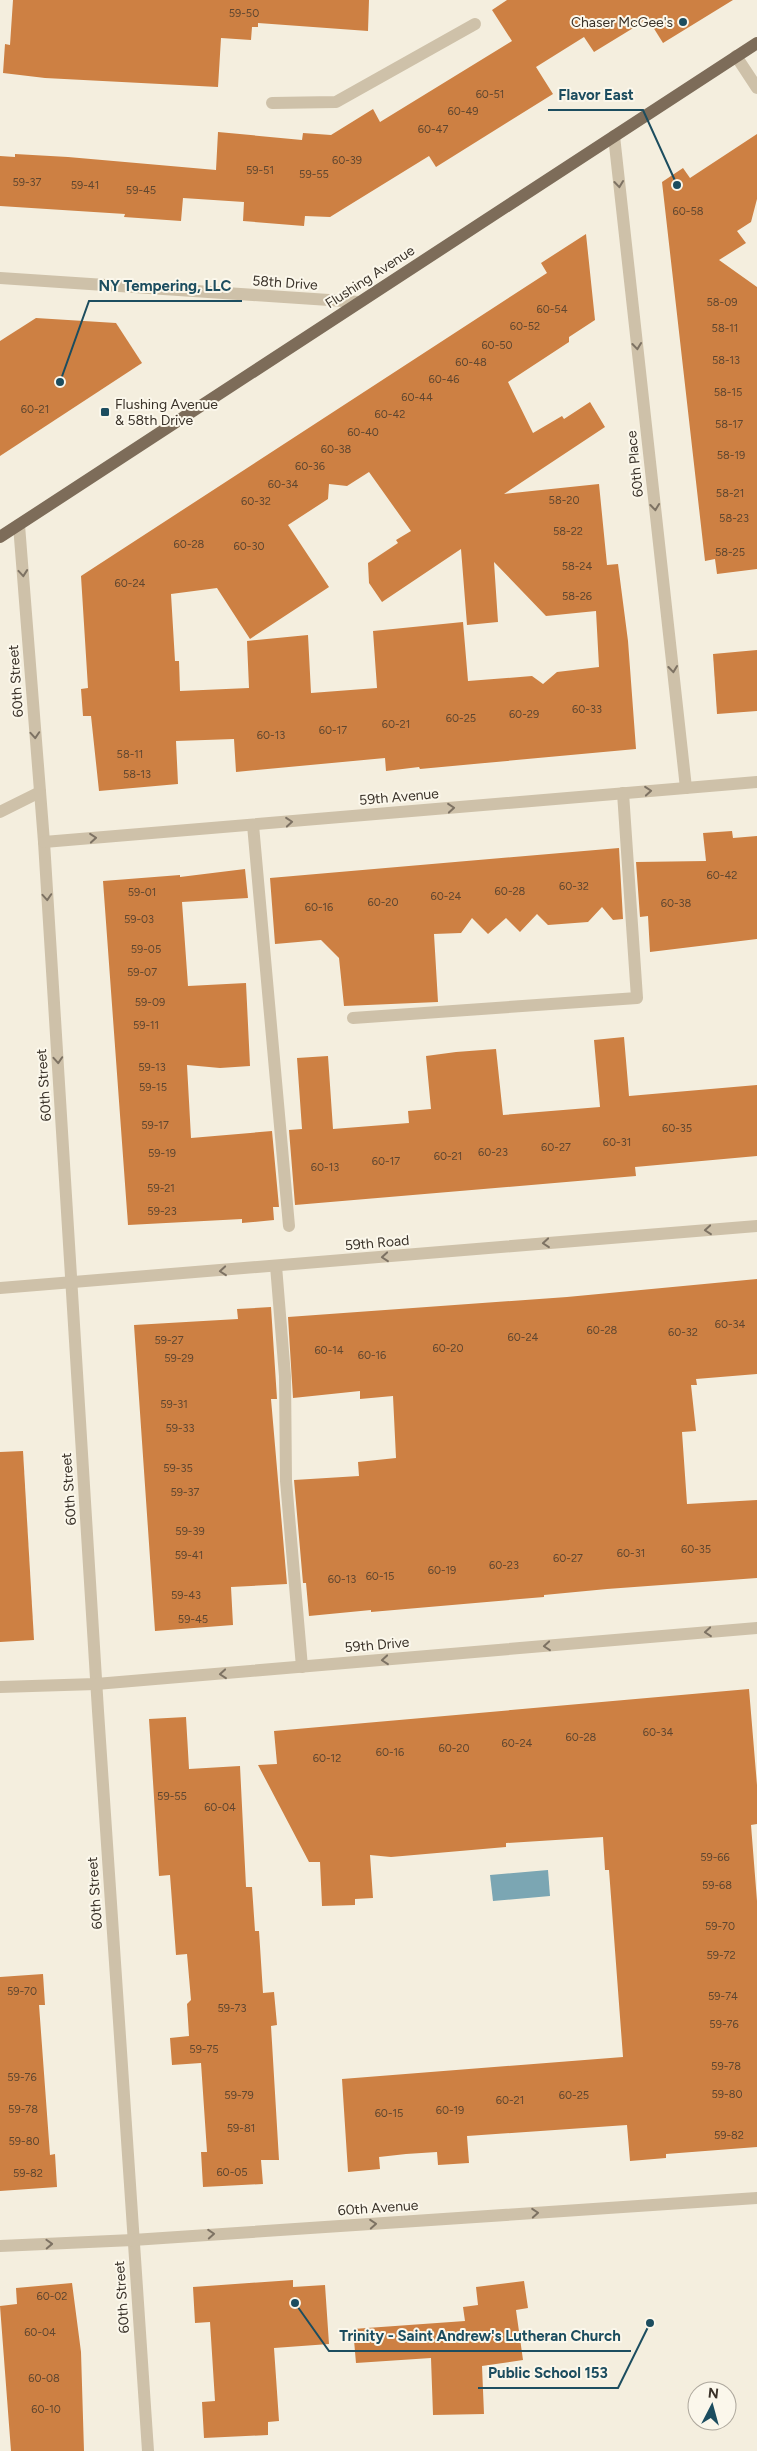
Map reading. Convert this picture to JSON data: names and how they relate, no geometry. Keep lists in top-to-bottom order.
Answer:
{
  "streets": {
    "main road": ["Flushing Avenue"],
    "street": [
      "58th Drive",
      "60th Place",
      "60th Street",
      "59th Avenue",
      "59th Road",
      "59th Drive",
      "60th Avenue"
    ]
  },
  "crossings": [
    ["Flushing Avenue", "58th Drive"],
    ["Flushing Avenue", "60th Place"],
    ["Flushing Avenue", "60th Street"],
    ["60th Place", "59th Avenue"],
    ["60th Street", "59th Avenue"],
    ["60th Street", "59th Road"],
    ["60th Street", "59th Drive"],
    ["60th Street", "60th Avenue"]
  ],
  "one_way": [
    "60th Place",
    "60th Street",
    "59th Avenue",
    "59th Road",
    "59th Drive",
    "60th Avenue"
  ],
  "places": {
    "other": [
      "Chaser McGee's",
      "Flavor East",
      "NY Tempering, LLC",
      "Trinity - Saint Andrew's Lutheran Church",
      "Public School 153"
    ],
    "transit": ["Flushing Avenue & 58th Drive"]
  },
  "house_numbers": [
    "59-50",
    "60-51",
    "60-49",
    "60-47",
    "60-39",
    "59-51",
    "59-55",
    "59-37",
    "59-41",
    "59-45",
    "60-58",
    "58-09",
    "60-54",
    "60-52",
    "58-11",
    "60-50",
    "58-13",
    "60-48",
    "60-46",
    "58-15",
    "60-44",
    "60-21",
    "60-42",
    "58-17",
    "60-40",
    "60-38",
    "58-19",
    "60-36",
    "60-34",
    "58-21",
    "58-20",
    "60-32",
    "58-23",
    "58-22",
    "60-28",
    "60-30",
    "58-25",
    "58-24",
    "60-24",
    "58-26",
    "60-33",
    "60-29",
    "60-25",
    "60-21",
    "60-17",
    "60-13",
    "58-11",
    "58-13",
    "60-42",
    "60-32",
    "60-28",
    "59-01",
    "60-24",
    "60-20",
    "60-38",
    "60-16",
    "59-03",
    "59-05",
    "59-07",
    "59-09",
    "59-11",
    "59-13",
    "59-15",
    "59-17",
    "60-35",
    "60-31",
    "60-27",
    "60-23",
    "59-19",
    "60-21",
    "60-17",
    "60-13",
    "59-21",
    "59-23",
    "60-34",
    "60-28",
    "60-32",
    "60-24",
    "59-27",
    "60-20",
    "60-14",
    "60-16",
    "59-29",
    "59-31",
    "59-33",
    "59-35",
    "59-37",
    "59-39",
    "60-35",
    "60-31",
    "59-41",
    "60-27",
    "60-23",
    "60-19",
    "60-15",
    "60-13",
    "59-43",
    "59-45",
    "60-34",
    "60-28",
    "60-24",
    "60-20",
    "60-16",
    "60-12",
    "59-55",
    "60-04",
    "59-66",
    "59-68",
    "59-70",
    "59-72",
    "59-70",
    "59-74",
    "59-73",
    "59-76",
    "59-75",
    "59-78",
    "59-76",
    "59-80",
    "59-79",
    "60-25",
    "60-21",
    "59-78",
    "60-19",
    "60-15",
    "59-81",
    "59-82",
    "59-80",
    "60-05",
    "59-82",
    "60-02",
    "60-04",
    "60-08",
    "60-10"
  ],
  "north": "top"
}
